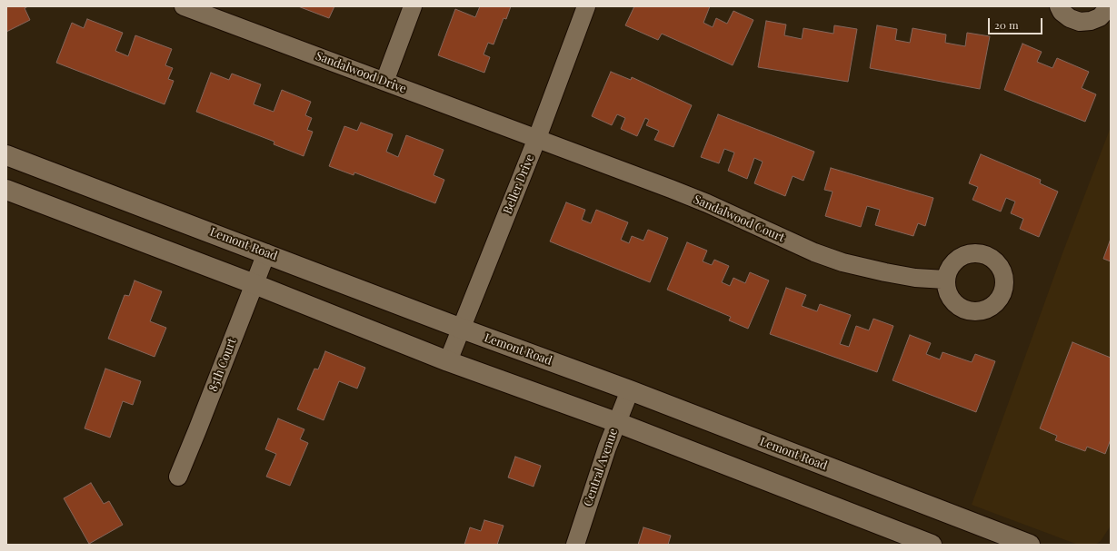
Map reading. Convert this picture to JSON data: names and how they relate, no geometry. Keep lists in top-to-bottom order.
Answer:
{
  "streets": {
    "main road": ["Lemont Road"],
    "street": [
      "Sandalwood Drive",
      "Beller Drive",
      "Sandalwood Court",
      "85th Court",
      "Central Avenue"
    ]
  },
  "crossings": [
    ["Sandalwood Drive", "Beller Drive"],
    ["Sandalwood Drive", "Sandalwood Court"],
    ["Beller Drive", "Sandalwood Court"],
    ["Beller Drive", "Lemont Road"],
    ["Lemont Road", "85th Court"],
    ["Lemont Road", "Central Avenue"]
  ],
  "scale_bar": "20 m"
}
